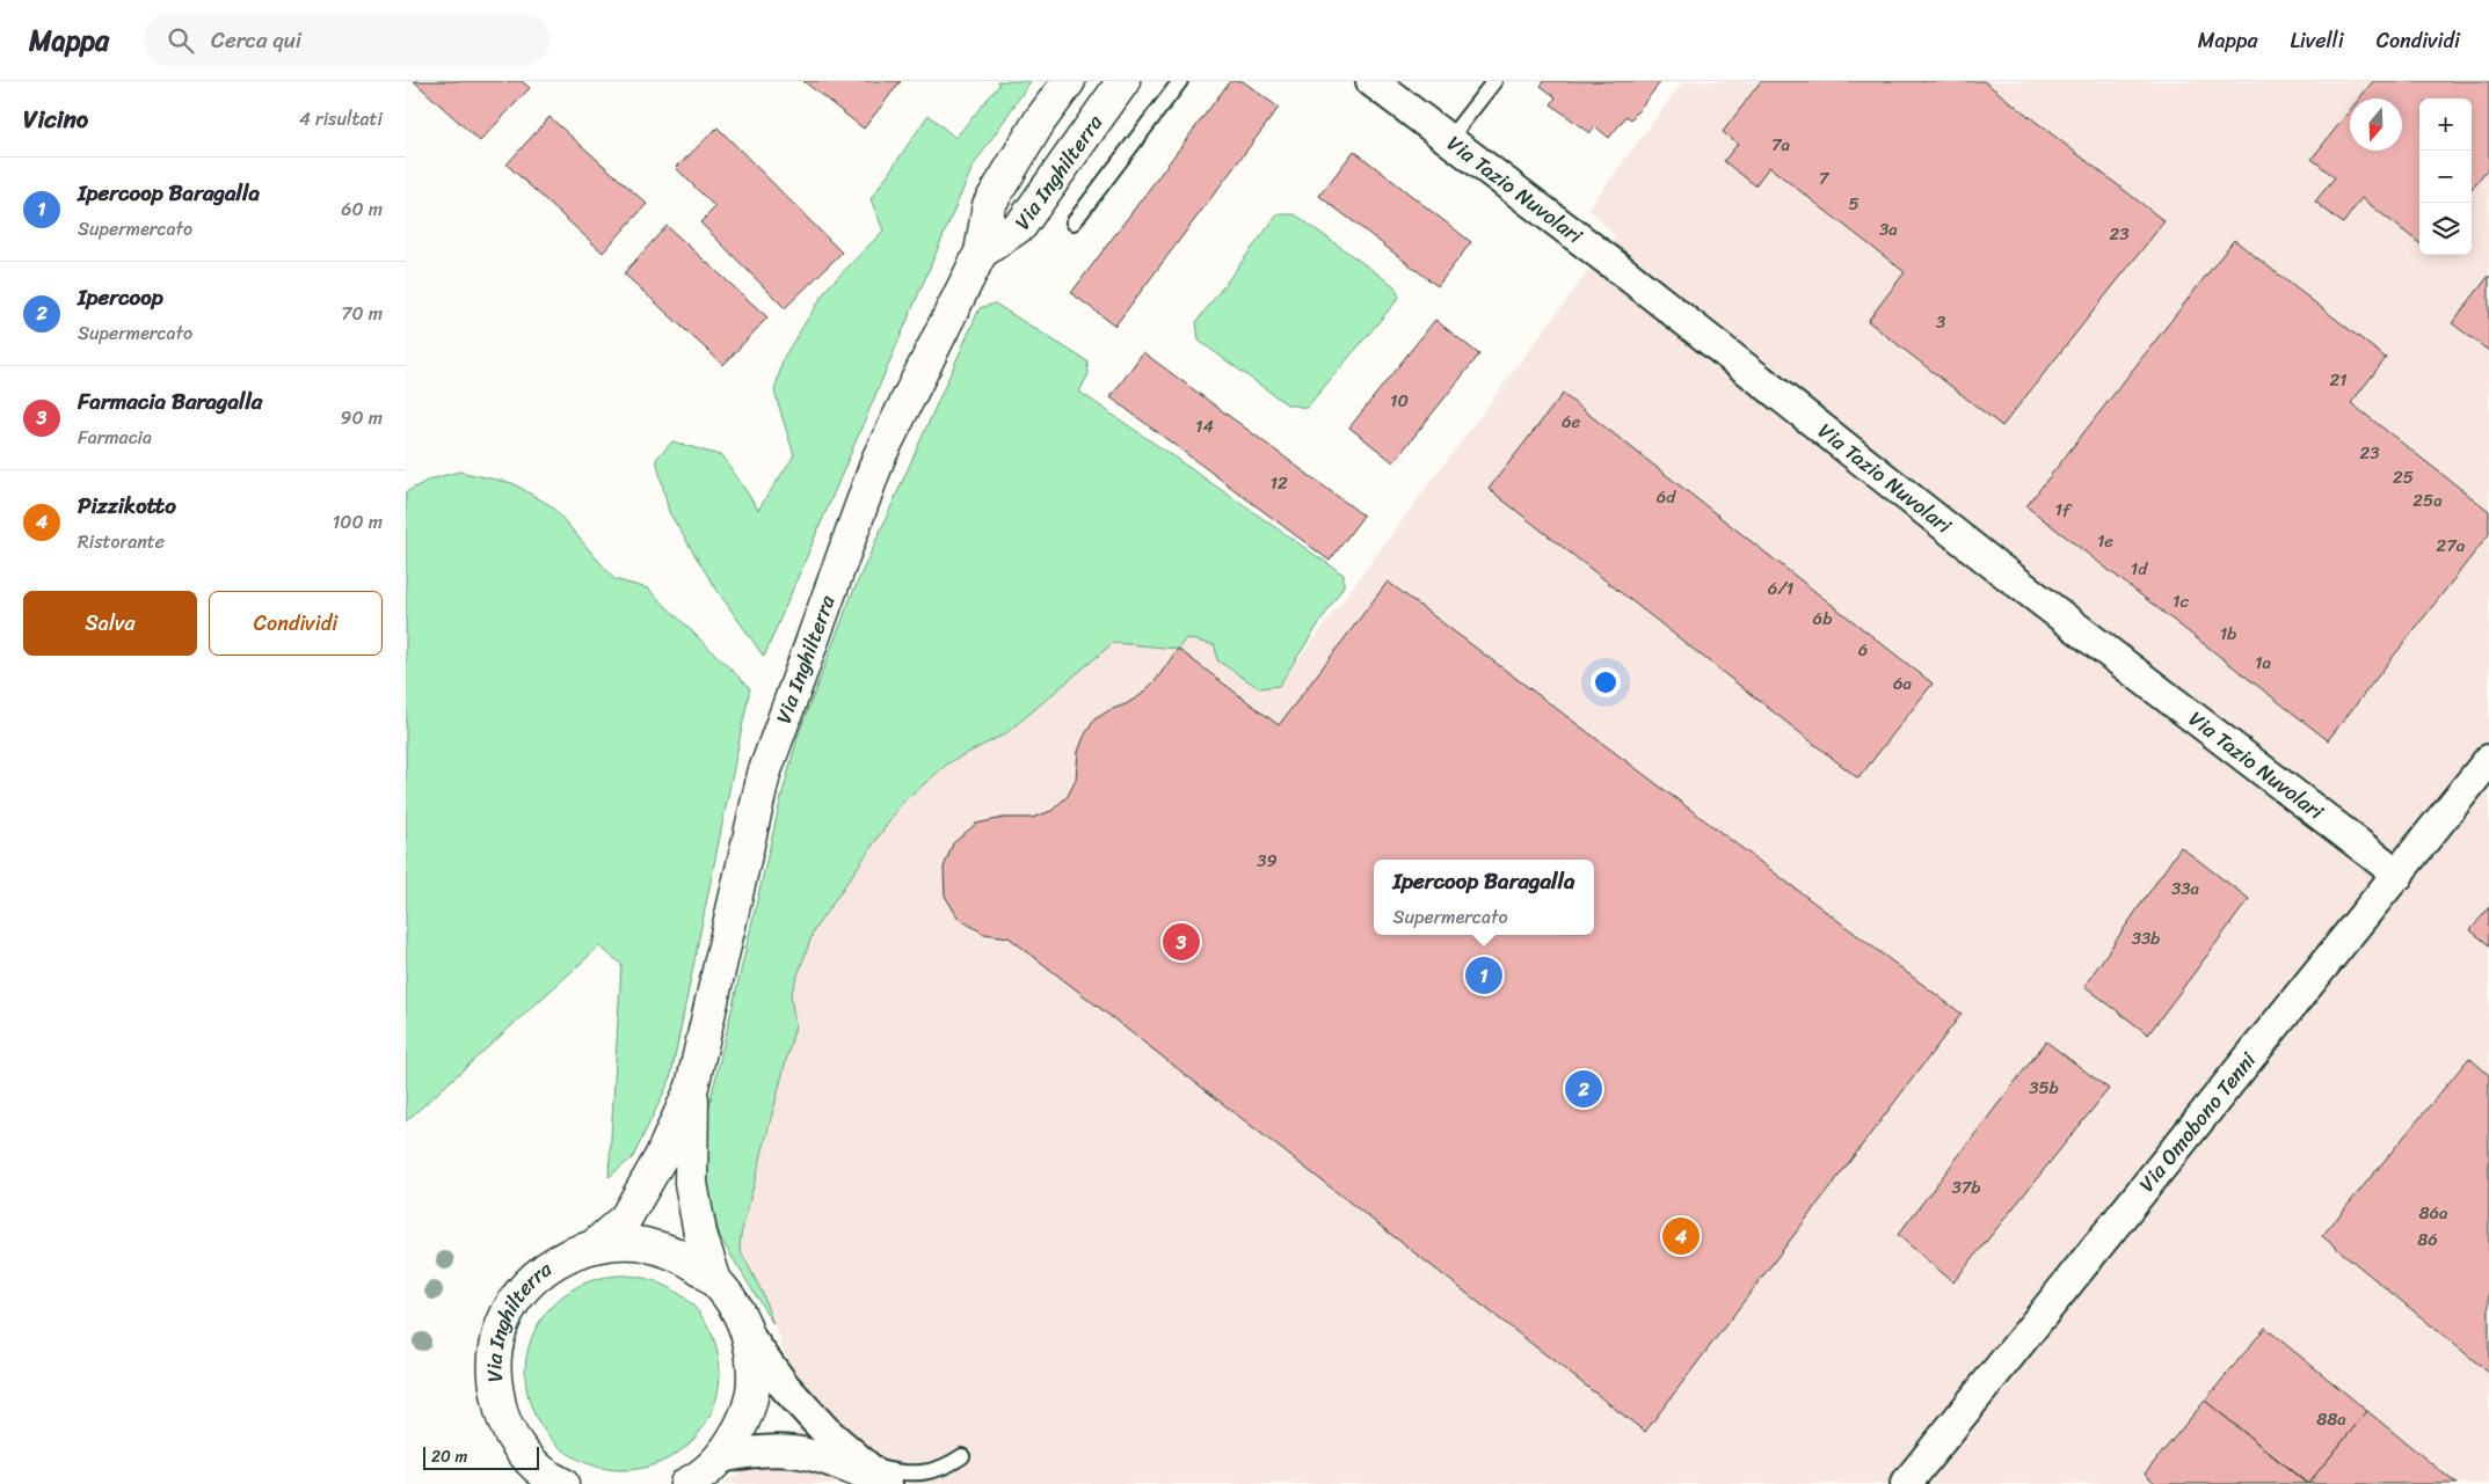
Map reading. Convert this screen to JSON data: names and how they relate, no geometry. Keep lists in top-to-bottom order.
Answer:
{
  "streets": {
    "main road": ["Via Inghilterra"],
    "street": ["Via Tazio Nuvolari", "Via Omobono Tenni"]
  },
  "crossings": [
    ["Via Tazio Nuvolari", "Via Omobono Tenni"]
  ],
  "house_numbers": [
    "7a",
    "7",
    "5",
    "3a",
    "23",
    "3",
    "21",
    "10",
    "6e",
    "14",
    "23",
    "25",
    "12",
    "6d",
    "25a",
    "1f",
    "1e",
    "27a",
    "1d",
    "6/1",
    "1c",
    "6b",
    "1b",
    "6",
    "1a",
    "6a",
    "39",
    "33a",
    "33b",
    "35b",
    "37b",
    "86a",
    "86",
    "88a"
  ],
  "scale_bar": "20 m",
  "north": "bottom",
  "page": {
    "header": "Mappa",
    "search": "Cerca qui",
    "nav": ["Mappa", "Livelli", "Condividi"],
    "heading": ["Vicino", "4 risultati"],
    "map_buttons": ["+", "−"],
    "list": [
      {
        "mark": "1",
        "name": "Ipercoop Baragalla",
        "note": "Supermercato",
        "value": "60 m"
      },
      {
        "mark": "2",
        "name": "Ipercoop",
        "note": "Supermercato",
        "value": "70 m"
      },
      {
        "mark": "3",
        "name": "Farmacia Baragalla",
        "note": "Farmacia",
        "value": "90 m"
      },
      {
        "mark": "4",
        "name": "Pizzikotto",
        "note": "Ristorante",
        "value": "100 m"
      }
    ],
    "buttons": ["Salva", "Condividi"],
    "popup": ["Ipercoop Baragalla", "Supermercato"],
    "pins": [
      "3",
      "1",
      "2",
      "4"
    ],
    "scale": "20 m"
  }
}
